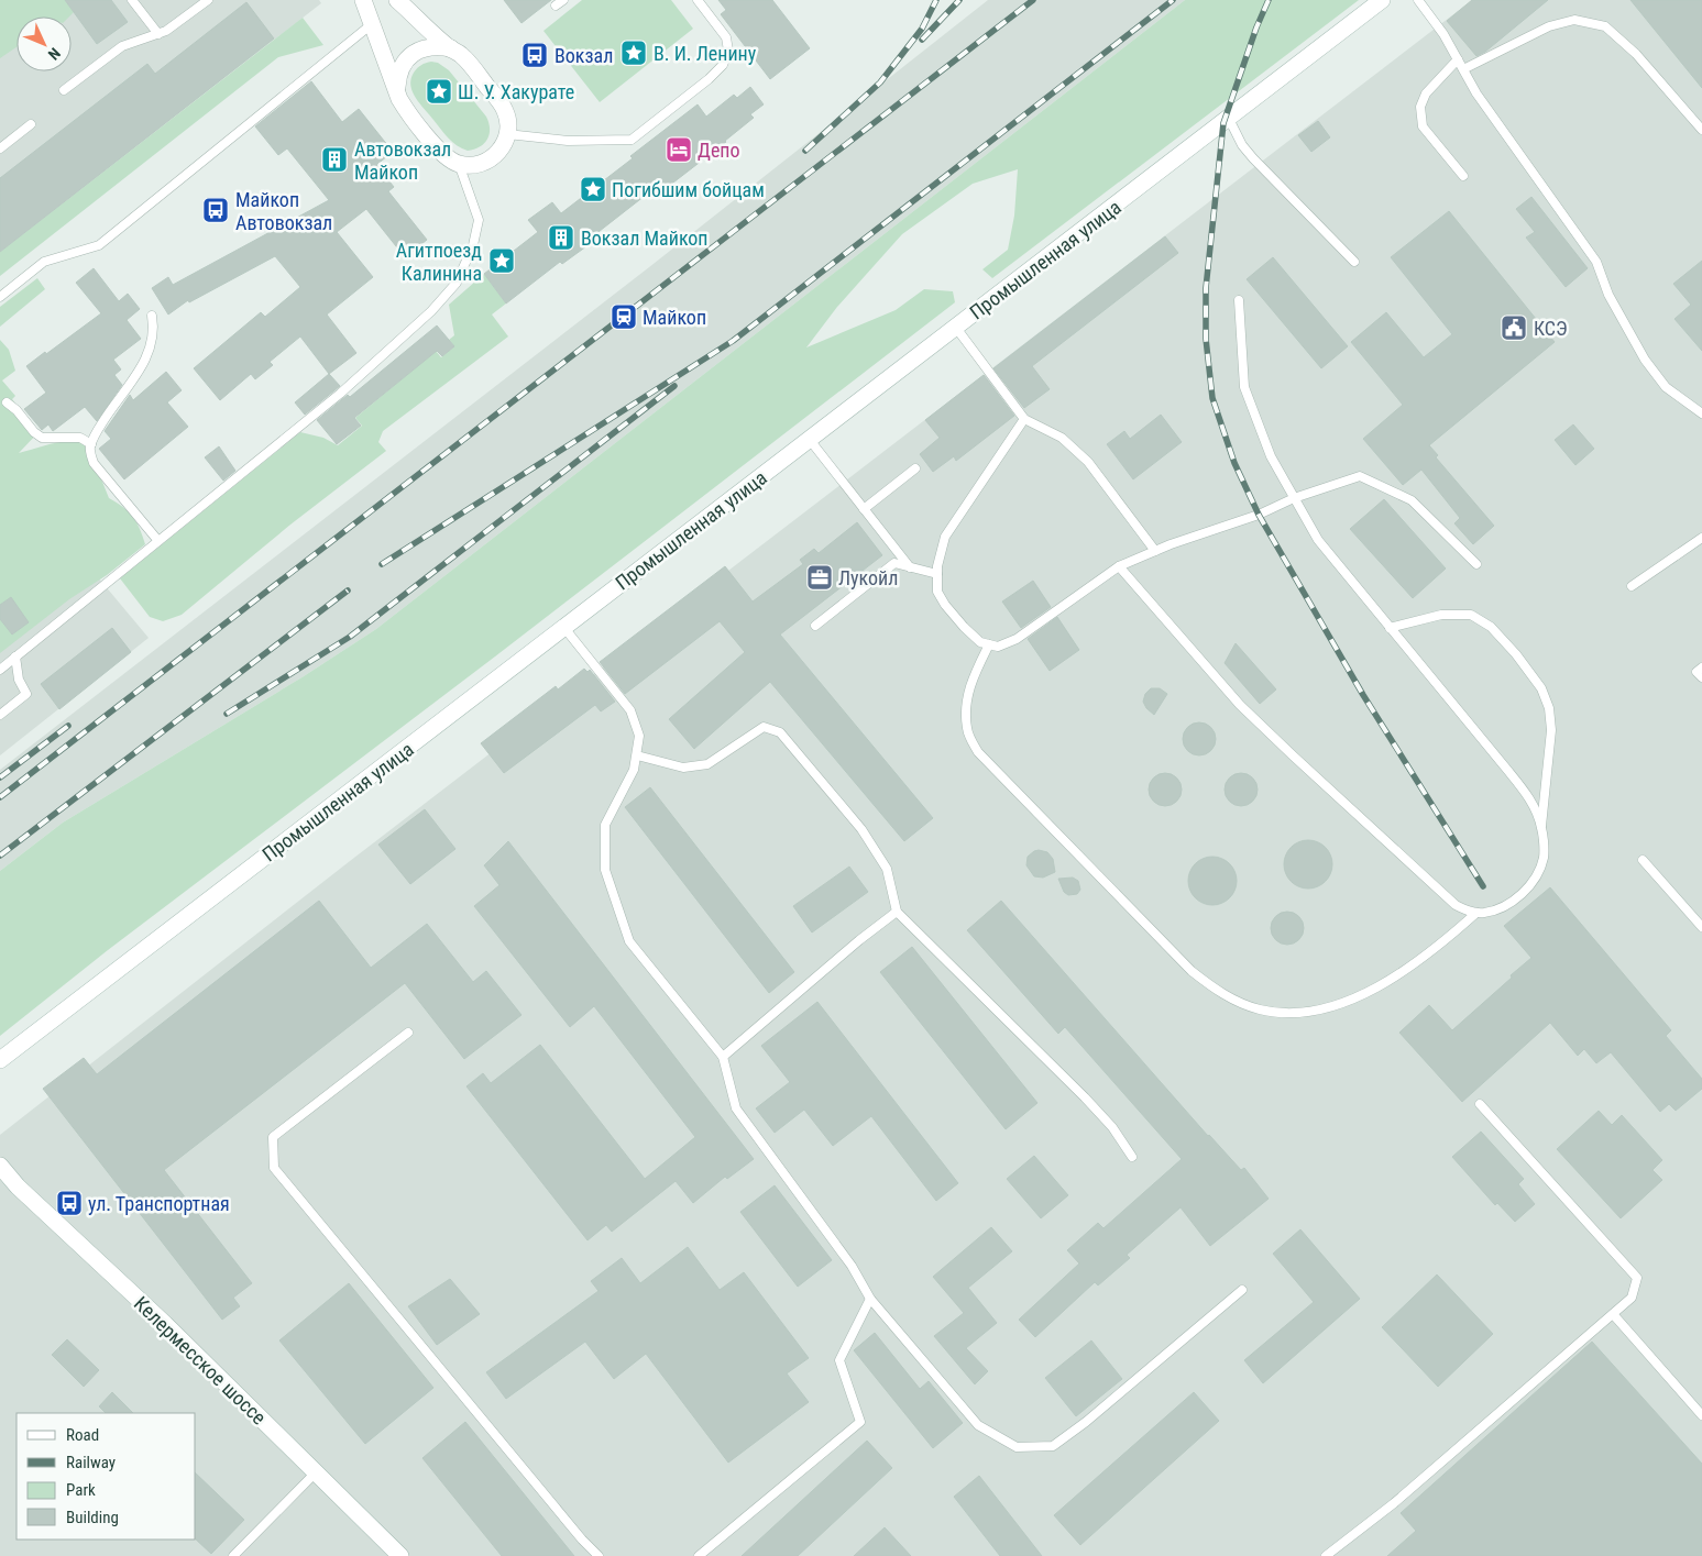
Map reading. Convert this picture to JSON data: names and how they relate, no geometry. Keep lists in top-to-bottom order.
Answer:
{
  "streets": {
    "main road": ["Промышленная улица", "Келермесское шоссе"]
  },
  "places": {
    "place": [
      "В. И. Ленину",
      "Ш. У. Хакурате",
      "Погибшим бойцам",
      "Агитпоезд Калинина"
    ],
    "bus stop": ["Вокзал", "Майкоп Автовокзал", "ул. Транспортная"],
    "hotel": ["Депо"],
    "building": ["Автовокзал Майкоп", "Вокзал Майкоп"],
    "station": ["Майкоп"],
    "public building": ["КСЭ"],
    "office": ["Лукойл"]
  },
  "legend": [
    "Road",
    "Railway",
    "Park",
    "Building"
  ],
  "north": "bottom right"
}
